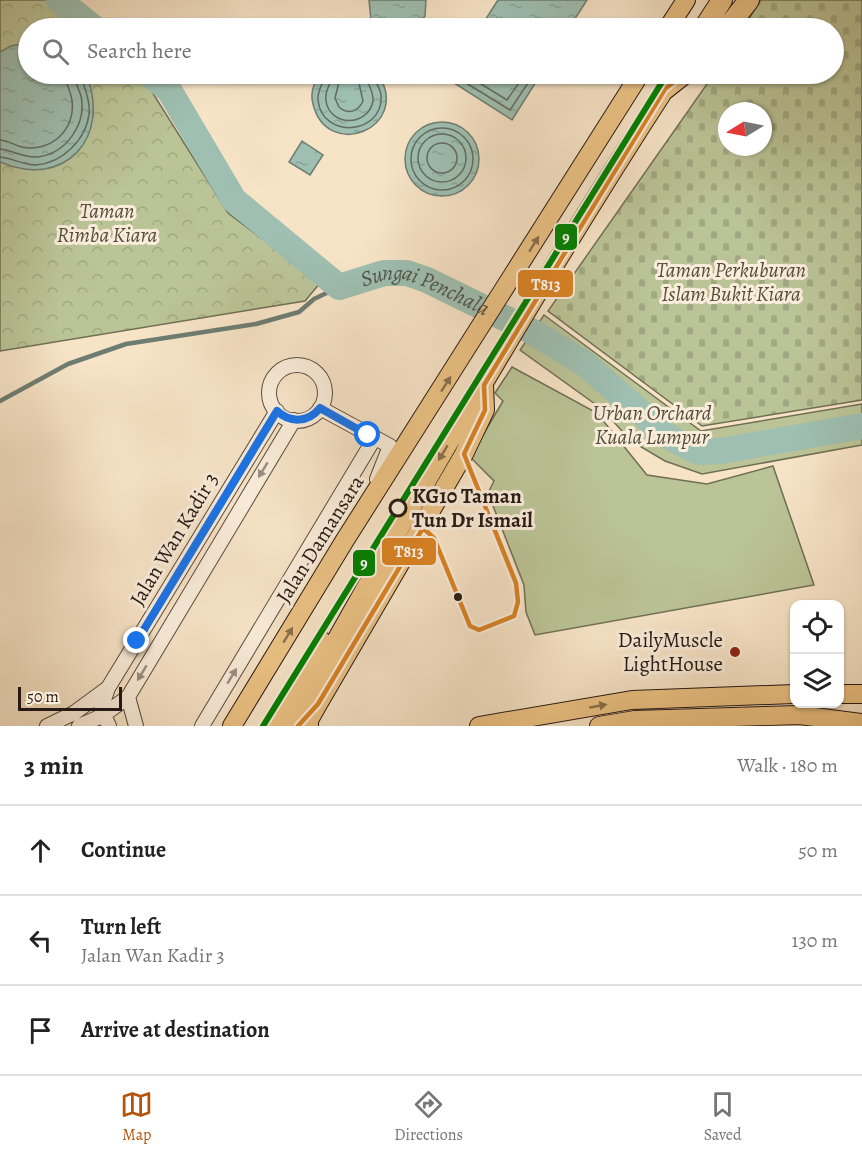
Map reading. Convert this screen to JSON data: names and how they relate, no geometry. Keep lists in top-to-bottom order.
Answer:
{
  "streets": {
    "main road": ["Jalan Damansara"],
    "street": ["Jalan Wan Kadir 3"]
  },
  "water": ["Sungai Penchala"],
  "parks": ["Taman Rimba Kiara", "Taman Perkuburan Islam Bukit Kiara", "Urban Orchard Kuala Lumpur"],
  "places": ["KG10 Taman Tun Dr Ismail", "DailyMuscle LightHouse"],
  "lines": ["transit line 9", "transit line T813"],
  "scale_bar": "50 m",
  "north": "left",
  "page": {
    "search": "Search here",
    "scale": "50 m",
    "heading": ["3 min", "Walk · 180 m"],
    "list": [
      ["Continue", "50 m"],
      ["Turn left", "Jalan Wan Kadir 3", "130 m"],
      "Arrive at destination"
    ],
    "nav": ["Map", "Directions", "Saved"]
  }
}
